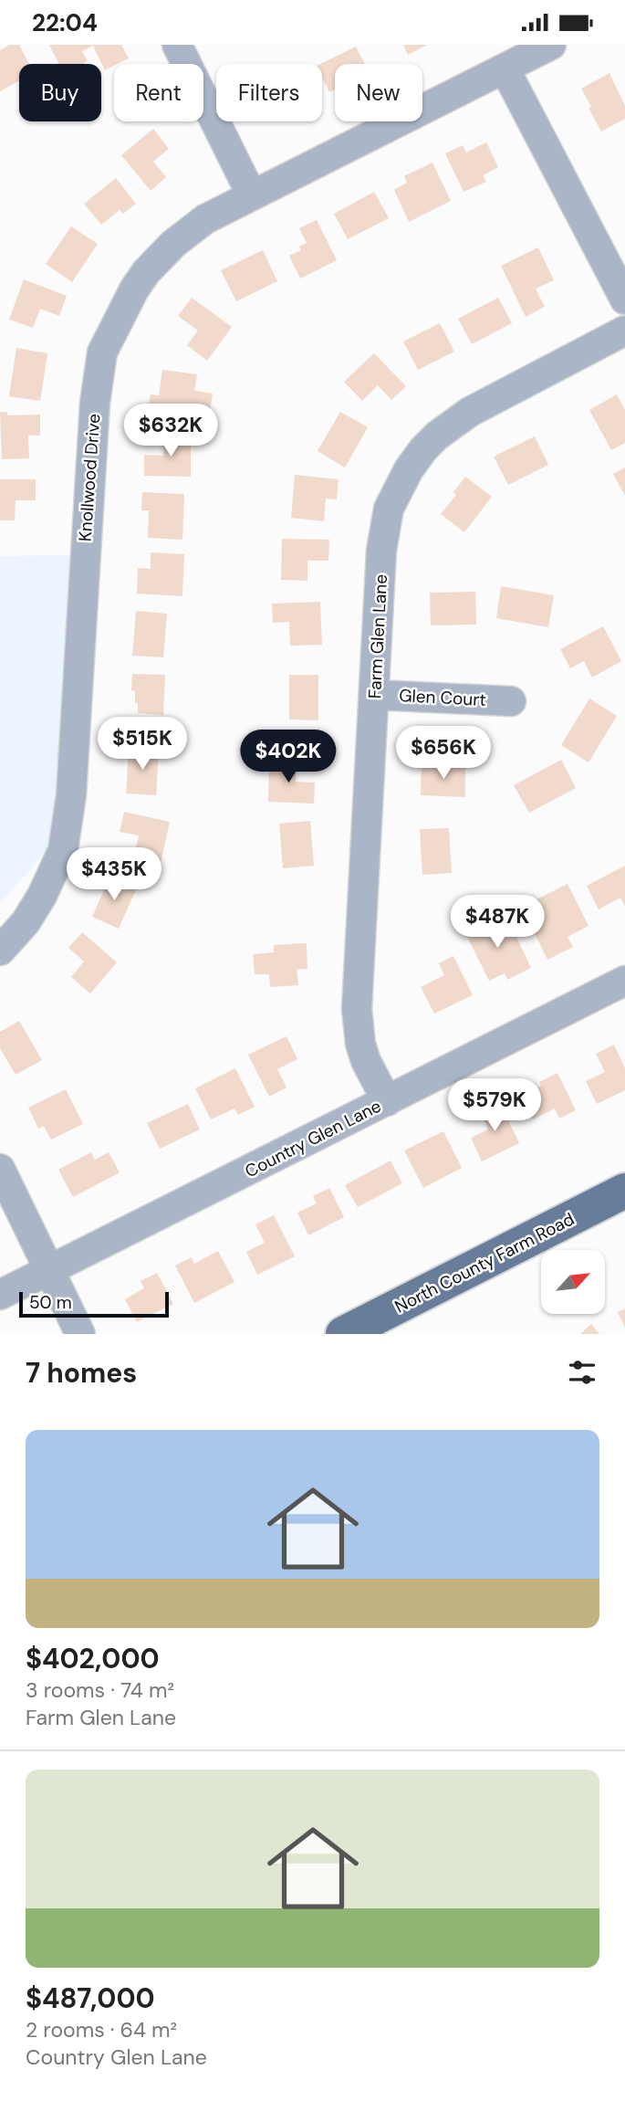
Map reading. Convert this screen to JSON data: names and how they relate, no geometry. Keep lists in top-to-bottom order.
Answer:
{
  "streets": {
    "main road": ["North County Farm Road"],
    "street": [
      "Knollwood Drive",
      "Farm Glen Lane",
      "Glen Court",
      "Country Glen Lane"
    ]
  },
  "crossings": [
    ["Farm Glen Lane", "Glen Court"],
    ["Farm Glen Lane", "Country Glen Lane"]
  ],
  "scale_bar": "50 m",
  "north": "top right",
  "page": {
    "status": "22:04",
    "chip": [
      "Buy",
      "Rent",
      "Filters",
      "New"
    ],
    "price": [
      "$632K",
      "$515K",
      "$656K",
      "$402K",
      "$435K",
      "$487K",
      "$579K"
    ],
    "scale": "50 m",
    "heading": "7 homes",
    "list": [
      {
        "name": "$402,000",
        "note": "3 rooms · 74 m² · Farm Glen Lane"
      },
      {
        "name": "$487,000",
        "note": "2 rooms · 64 m² · Country Glen Lane"
      }
    ]
  }
}
